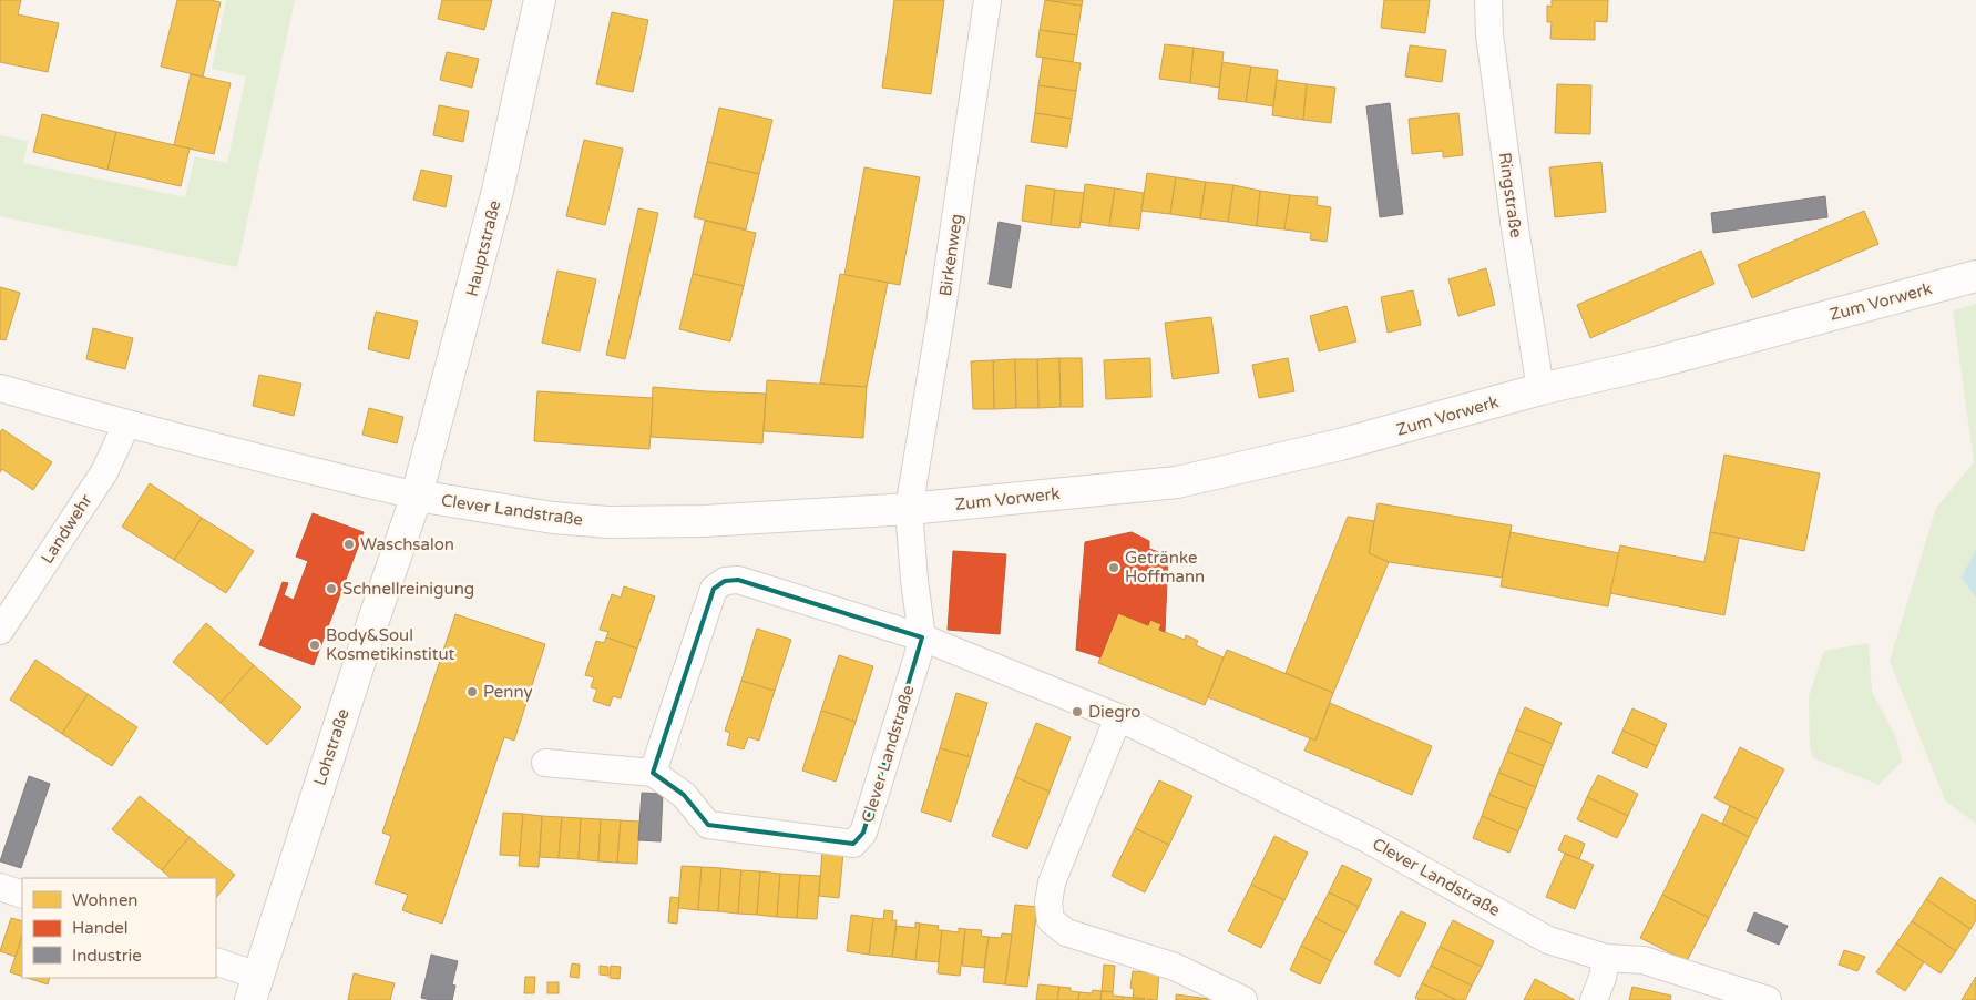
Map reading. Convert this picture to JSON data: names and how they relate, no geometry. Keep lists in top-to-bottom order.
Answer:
{
  "streets": {
    "street": [
      "Ringstraße",
      "Hauptstraße",
      "Birkenweg",
      "Zum Vorwerk",
      "Clever Landstraße",
      "Landwehr",
      "Lohstraße"
    ]
  },
  "crossings": [
    ["Ringstraße", "Zum Vorwerk"],
    ["Hauptstraße", "Clever Landstraße"],
    ["Hauptstraße", "Lohstraße"],
    ["Birkenweg", "Zum Vorwerk"],
    ["Birkenweg", "Clever Landstraße"],
    ["Zum Vorwerk", "Clever Landstraße"],
    ["Clever Landstraße", "Landwehr"],
    ["Clever Landstraße", "Lohstraße"]
  ],
  "places": [
    "Waschsalon",
    "Getränke Hoffmann",
    "Schnellreinigung",
    "Body&Soul Kosmetikinstitut",
    "Penny",
    "Diegro"
  ],
  "legend": ["Wohnen", "Handel", "Industrie"]
}
